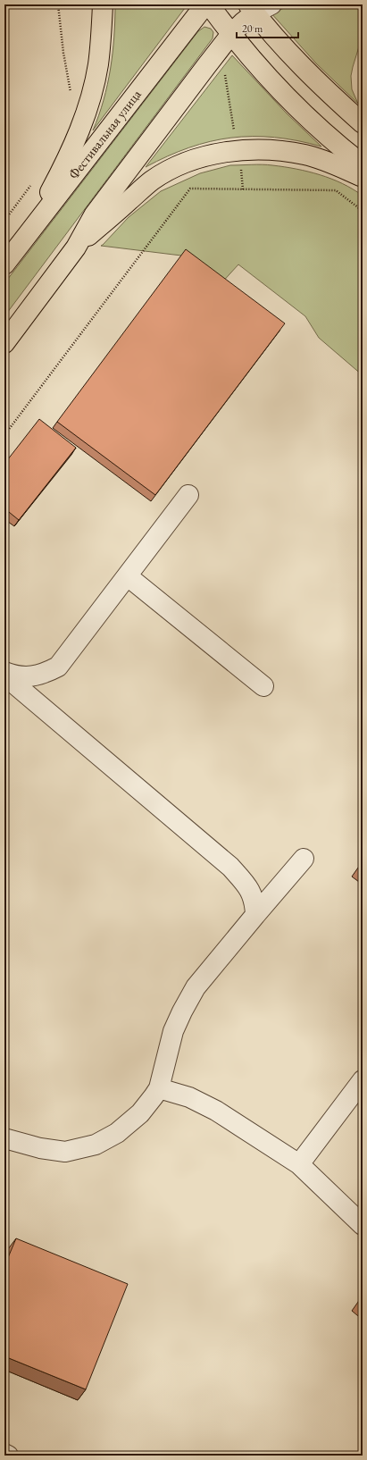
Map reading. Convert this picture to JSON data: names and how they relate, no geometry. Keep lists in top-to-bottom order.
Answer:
{
  "streets": {
    "main road": ["Фестивальная улица"]
  },
  "scale_bar": "20 m"
}
